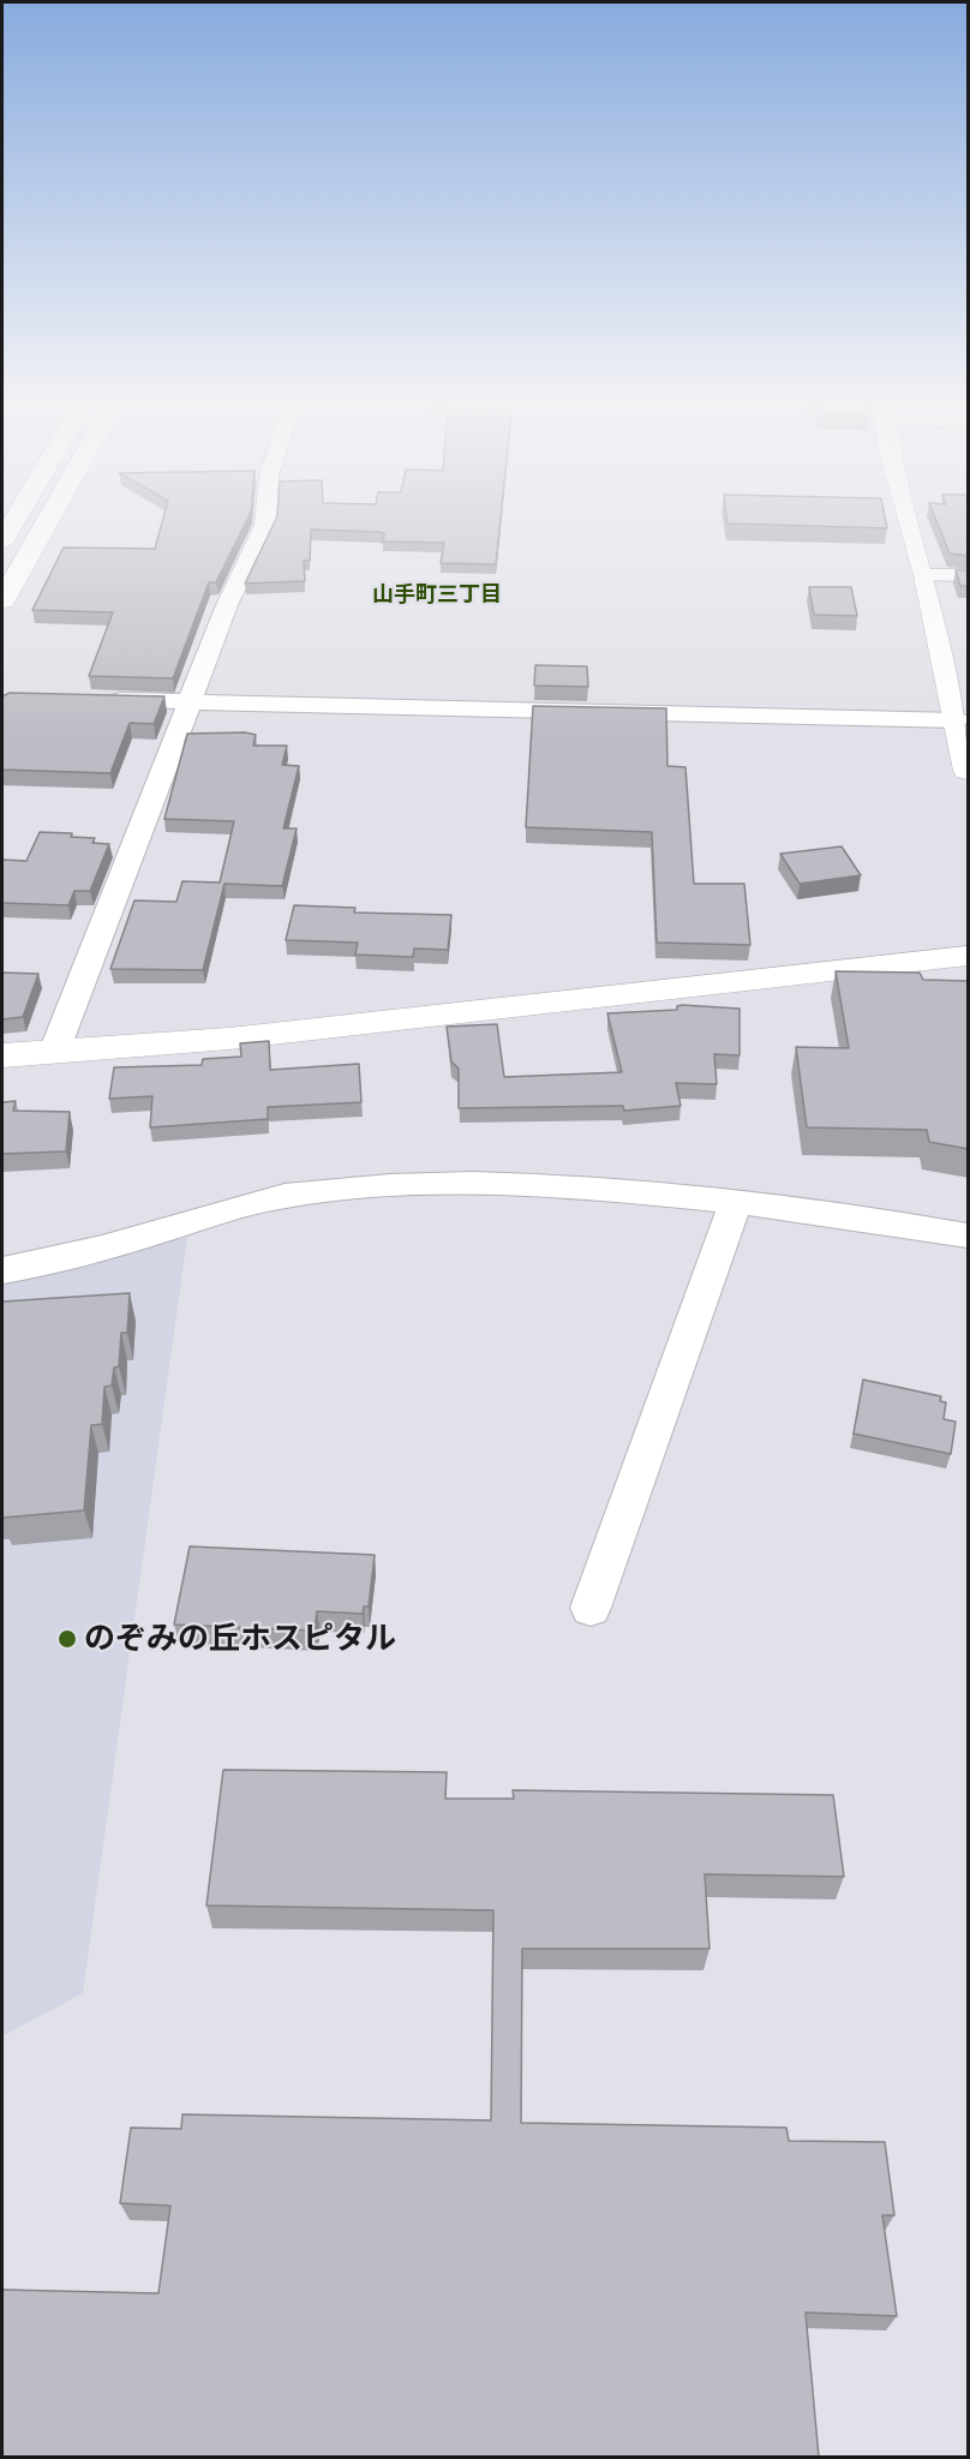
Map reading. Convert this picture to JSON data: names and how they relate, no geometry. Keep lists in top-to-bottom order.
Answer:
{
  "districts": ["山手町三丁目"],
  "places": ["のぞみの丘ホスピタル"]
}
